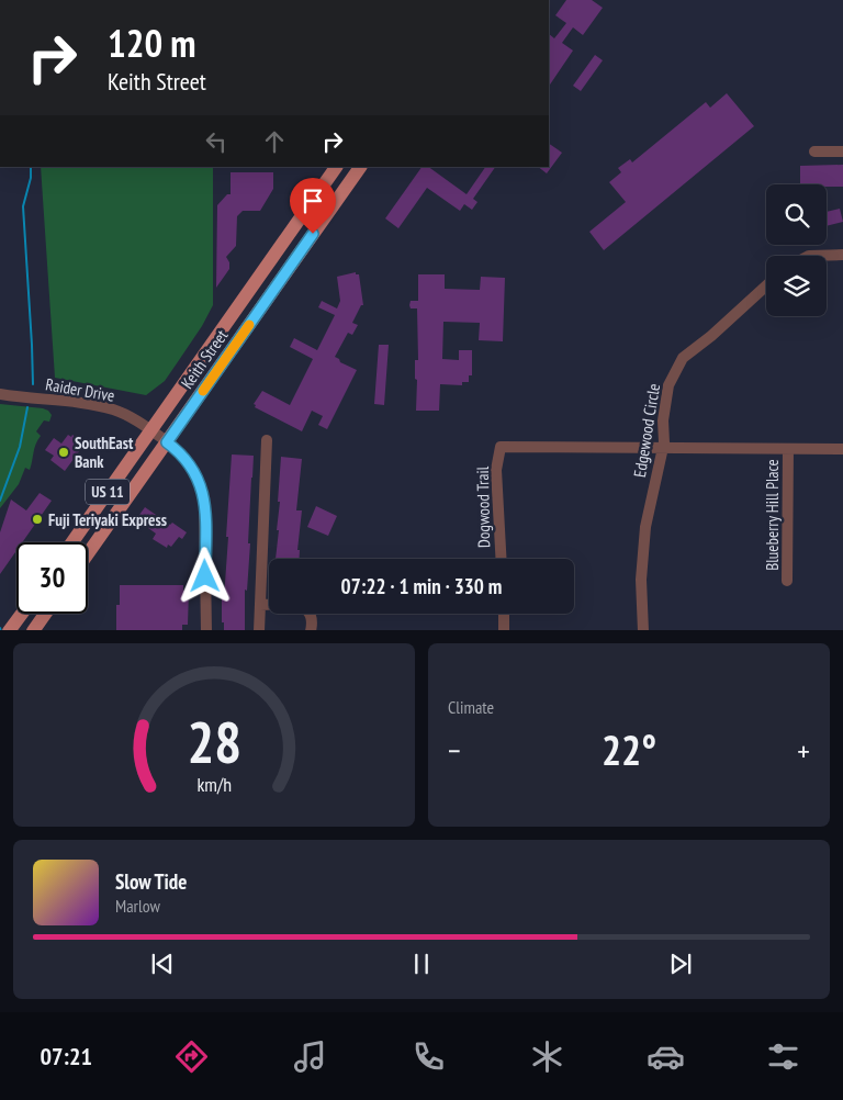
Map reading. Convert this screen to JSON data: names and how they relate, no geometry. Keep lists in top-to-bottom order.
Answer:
{
  "streets": {
    "main road": ["Keith Street", "US 11"],
    "street": [
      "Raider Drive",
      "Edgewood Circle",
      "Dogwood Trail",
      "Blueberry Hill Place"
    ]
  },
  "crossings": [
    ["Keith Street", "Raider Drive"],
    ["Edgewood Circle", "Dogwood Trail"]
  ],
  "places": ["SouthEast Bank", "Fuji Teriyaki Express"],
  "page": {
    "turn": ["120 m", "Keith Street"],
    "limit": "30",
    "trip": "07:22 · 1 min · 330 m",
    "tile": "Climate",
    "heat": ["−", "22°", "+"],
    "song": ["Slow Tide", "Marlow"],
    "tabs": "07:21",
    "gauge": ["28", "km/h"]
  }
}
